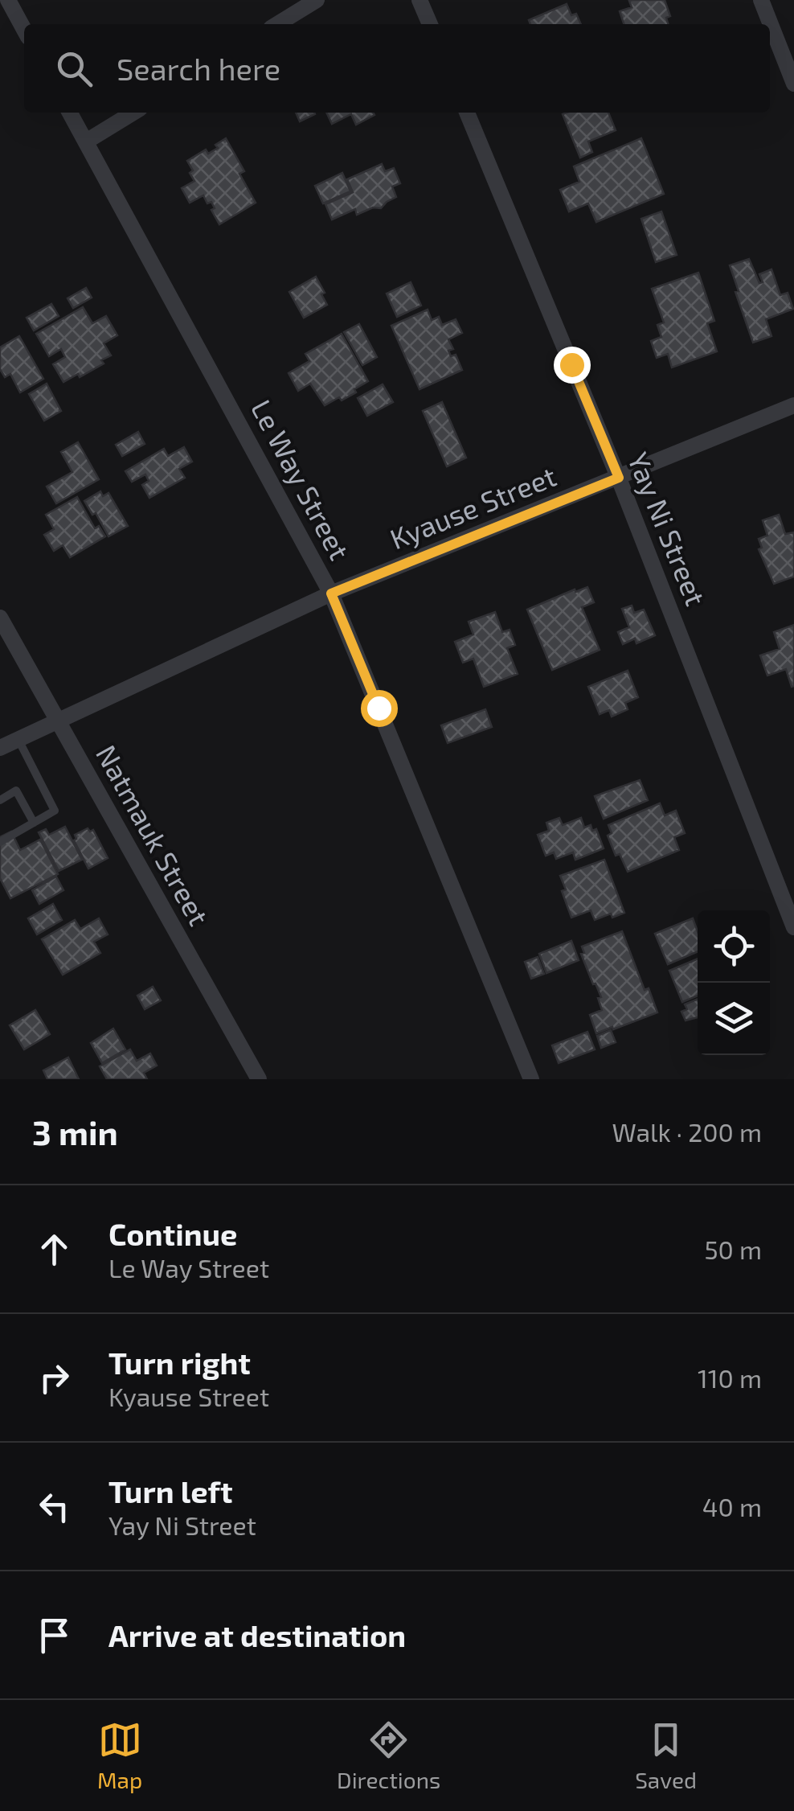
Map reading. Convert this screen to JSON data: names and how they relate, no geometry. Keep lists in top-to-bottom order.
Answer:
{
  "streets": {
    "street": [
      "Le Way Street",
      "Kyause Street",
      "Yay Ni Street",
      "Natmauk Street"
    ]
  },
  "crossings": [
    ["Le Way Street", "Kyause Street"],
    ["Kyause Street", "Yay Ni Street"],
    ["Kyause Street", "Natmauk Street"]
  ],
  "page": {
    "search": "Search here",
    "heading": ["3 min", "Walk · 200 m"],
    "list": [
      ["Continue", "Le Way Street", "50 m"],
      ["Turn right", "Kyause Street", "110 m"],
      ["Turn left", "Yay Ni Street", "40 m"],
      "Arrive at destination"
    ],
    "nav": ["Map", "Directions", "Saved"]
  }
}
